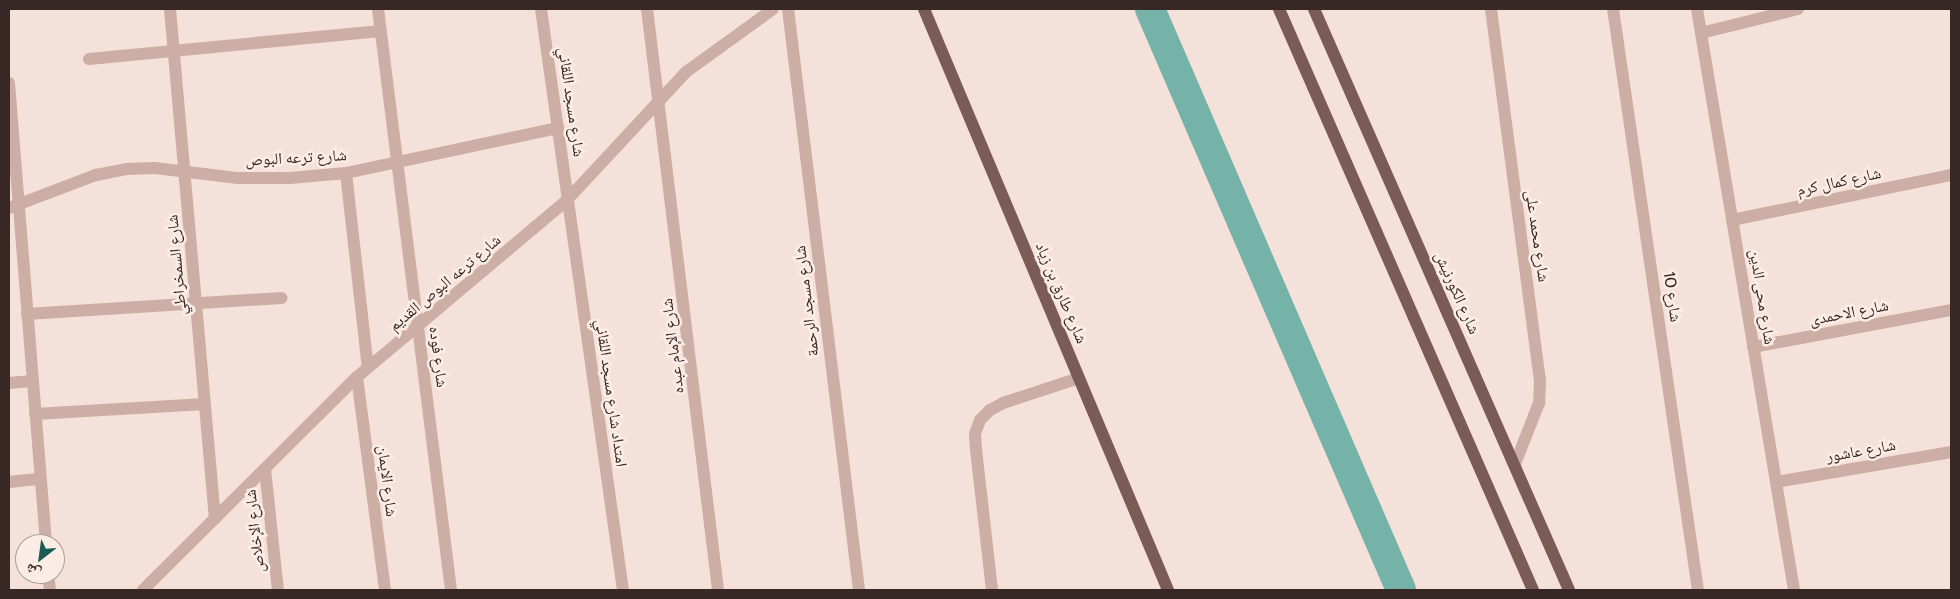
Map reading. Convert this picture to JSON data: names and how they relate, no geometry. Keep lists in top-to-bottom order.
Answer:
{
  "streets": {
    "main road": ["شارع طارق بن زياد", "شارع الكورنيش"],
    "street": [
      "شارع مسجد اللقاني",
      "شارع ترعه البوص",
      "شارع كمال كرم",
      "شارع محمد على",
      "شارع السمخراطي",
      "شارع ترعه البوص القديم",
      "شارع 10",
      "شارع محى الدين",
      "شارع مسجد الرحمة",
      "شارع الاحمدى",
      "شارع الإمام عبده",
      "شارع فوده",
      "امتداد شارع مسجد اللقاني",
      "شارع عاشور",
      "شارع الايمان",
      "شارع الإخلاص"
    ]
  },
  "crossings": [
    ["شارع مسجد اللقاني", "شارع ترعه البوص"],
    ["شارع مسجد اللقاني", "شارع ترعه البوص القديم"],
    ["شارع مسجد اللقاني", "امتداد شارع مسجد اللقاني"],
    ["شارع ترعه البوص", "شارع السمخراطي"],
    ["شارع ترعه البوص", "شارع فوده"],
    ["شارع كمال كرم", "شارع محى الدين"],
    ["شارع محمد على", "شارع الكورنيش"],
    ["شارع السمخراطي", "شارع ترعه البوص القديم"],
    ["شارع ترعه البوص القديم", "شارع الإمام عبده"],
    ["شارع ترعه البوص القديم", "شارع فوده"],
    ["شارع ترعه البوص القديم", "امتداد شارع مسجد اللقاني"],
    ["شارع ترعه البوص القديم", "شارع الايمان"],
    ["شارع ترعه البوص القديم", "شارع الإخلاص"],
    ["شارع محى الدين", "شارع الاحمدى"],
    ["شارع محى الدين", "شارع عاشور"]
  ],
  "north": "bottom left"
}
